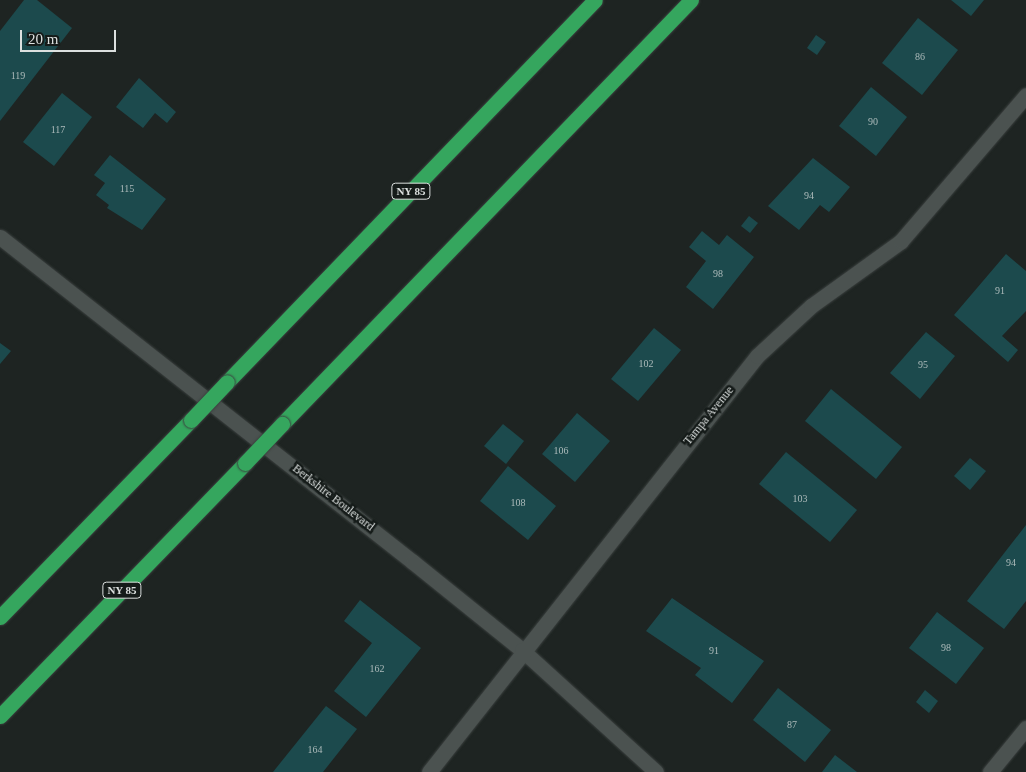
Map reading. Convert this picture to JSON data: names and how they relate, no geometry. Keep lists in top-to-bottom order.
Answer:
{
  "streets": {
    "highway": ["NY 85"],
    "street": ["Tampa Avenue", "Berkshire Boulevard"]
  },
  "crossings": [
    ["Tampa Avenue", "Berkshire Boulevard"]
  ],
  "house_numbers": [
    "86",
    "119",
    "90",
    "117",
    "115",
    "94",
    "98",
    "91",
    "102",
    "95",
    "106",
    "103",
    "108",
    "94",
    "98",
    "91",
    "162",
    "87",
    "164"
  ],
  "scale_bar": "20 m"
}
